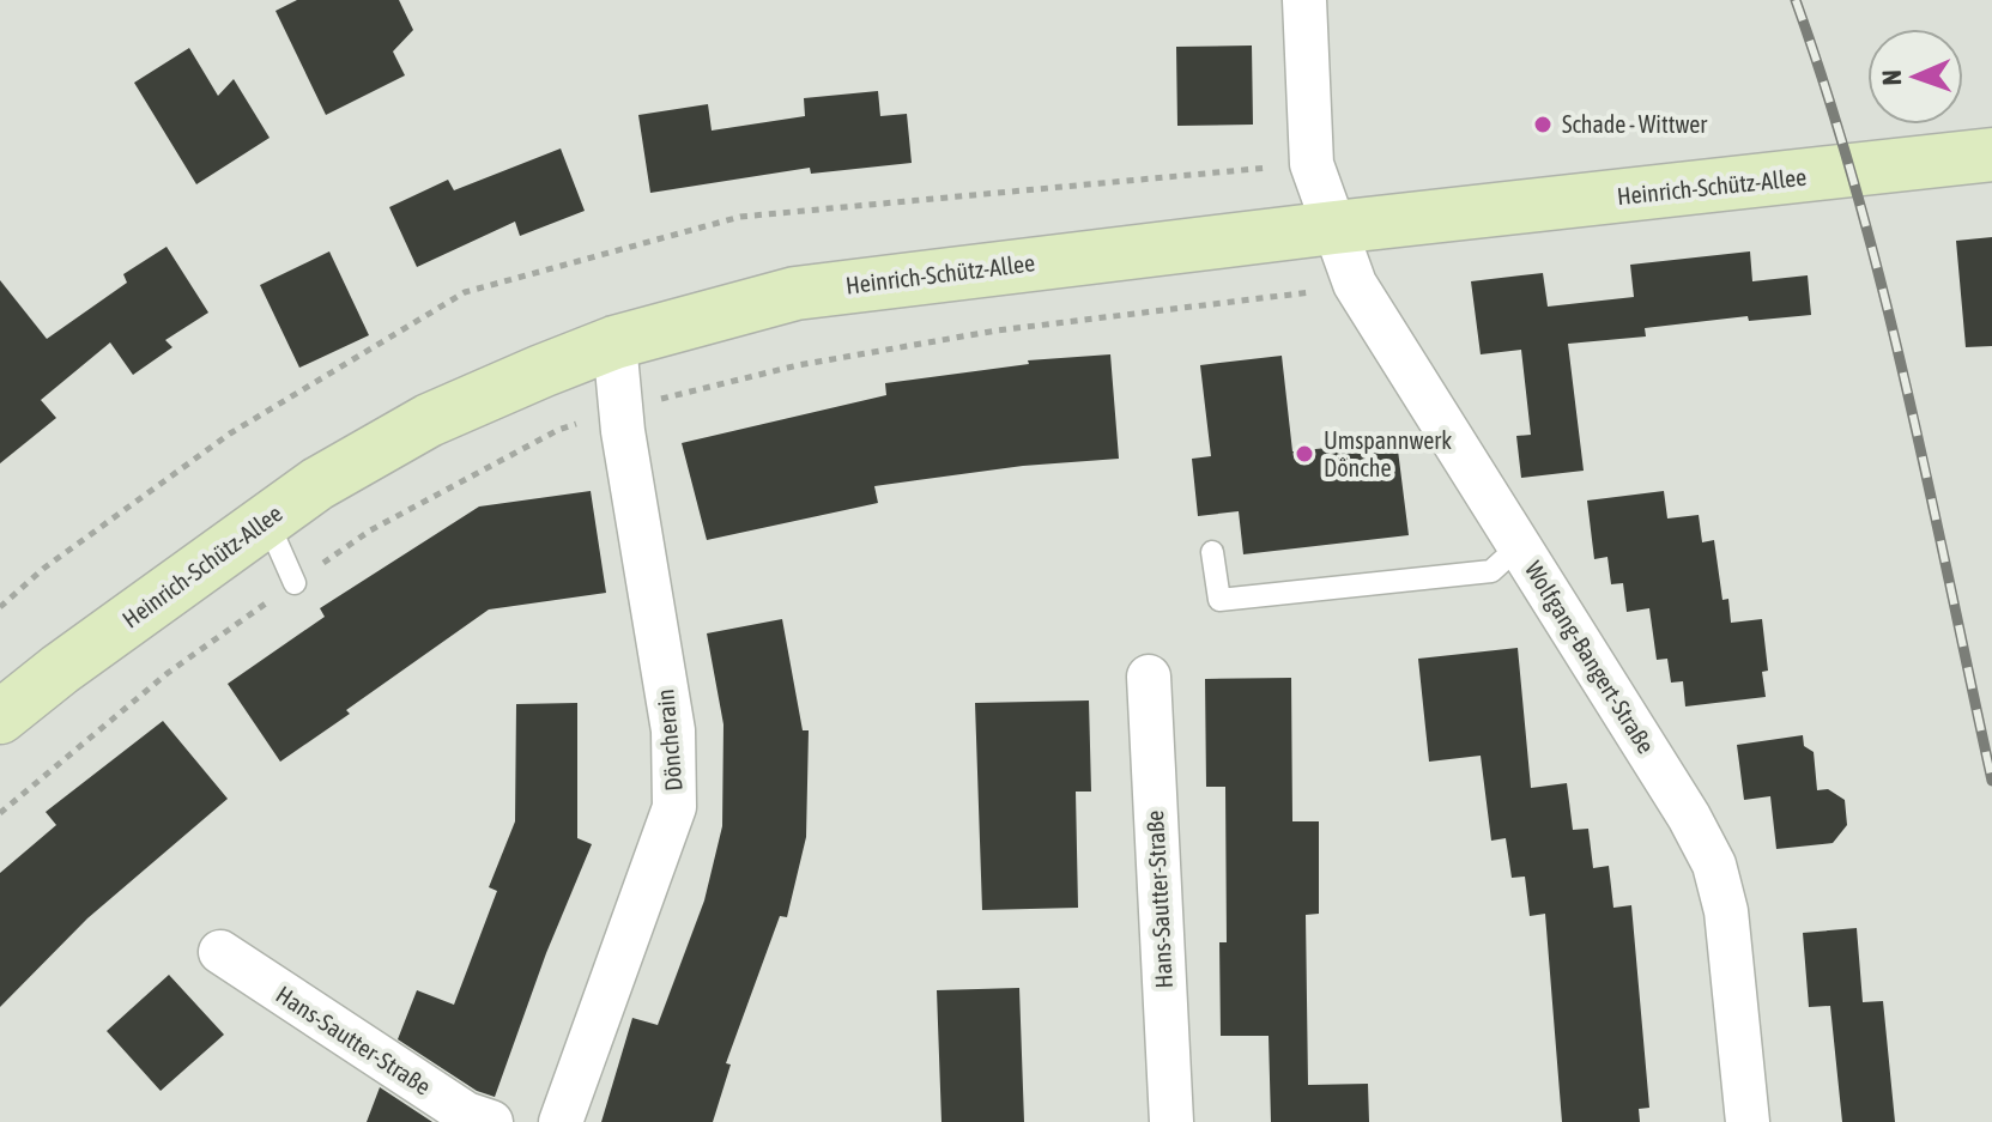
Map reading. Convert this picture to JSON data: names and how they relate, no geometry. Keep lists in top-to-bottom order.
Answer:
{
  "streets": {
    "main road": ["Heinrich-Schütz-Allee"],
    "street": ["Wolfgang-Bangert-Straße", "Döncherain", "Hans-Sautter-Straße"]
  },
  "crossings": [
    ["Heinrich-Schütz-Allee", "Wolfgang-Bangert-Straße"],
    ["Heinrich-Schütz-Allee", "Döncherain"]
  ],
  "places": ["Schade - Wittwer", "Umspannwerk Dönche"],
  "north": "left"
}
